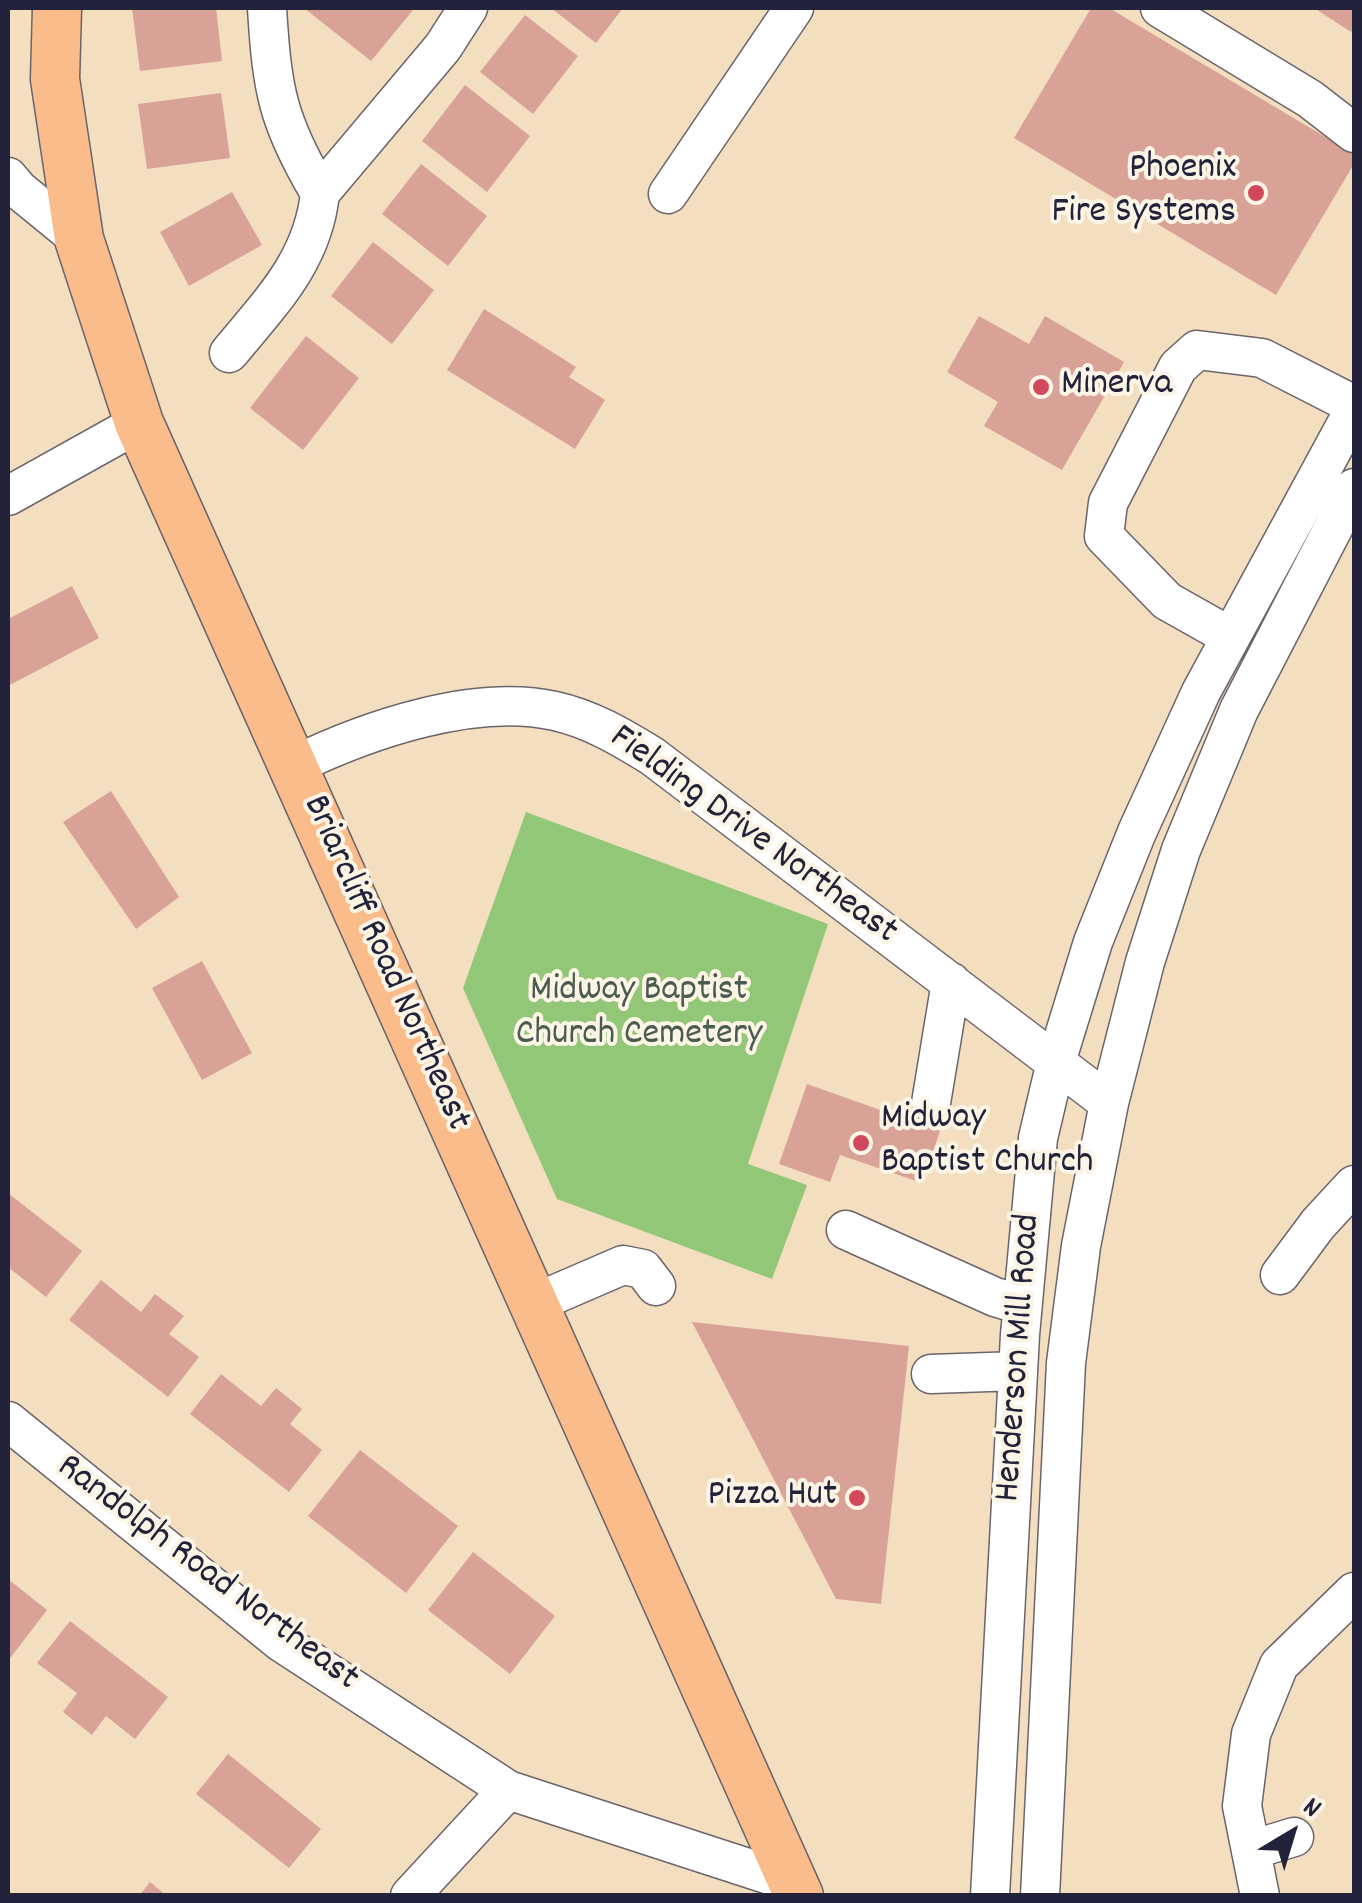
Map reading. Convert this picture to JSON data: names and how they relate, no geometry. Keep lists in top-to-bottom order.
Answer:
{
  "streets": {
    "main road": ["Briarcliff Road Northeast"],
    "street": ["Fielding Drive Northeast", "Henderson Mill Road", "Randolph Road Northeast"]
  },
  "crossings": [
    ["Fielding Drive Northeast", "Briarcliff Road Northeast"],
    ["Fielding Drive Northeast", "Henderson Mill Road"],
    ["Briarcliff Road Northeast", "Randolph Road Northeast"]
  ],
  "parks": ["Midway Baptist Church Cemetery"],
  "places": [
    "Phoenix Fire Systems",
    "Minerva",
    "Midway Baptist Church",
    "Pizza Hut"
  ],
  "north": "top right"
}
